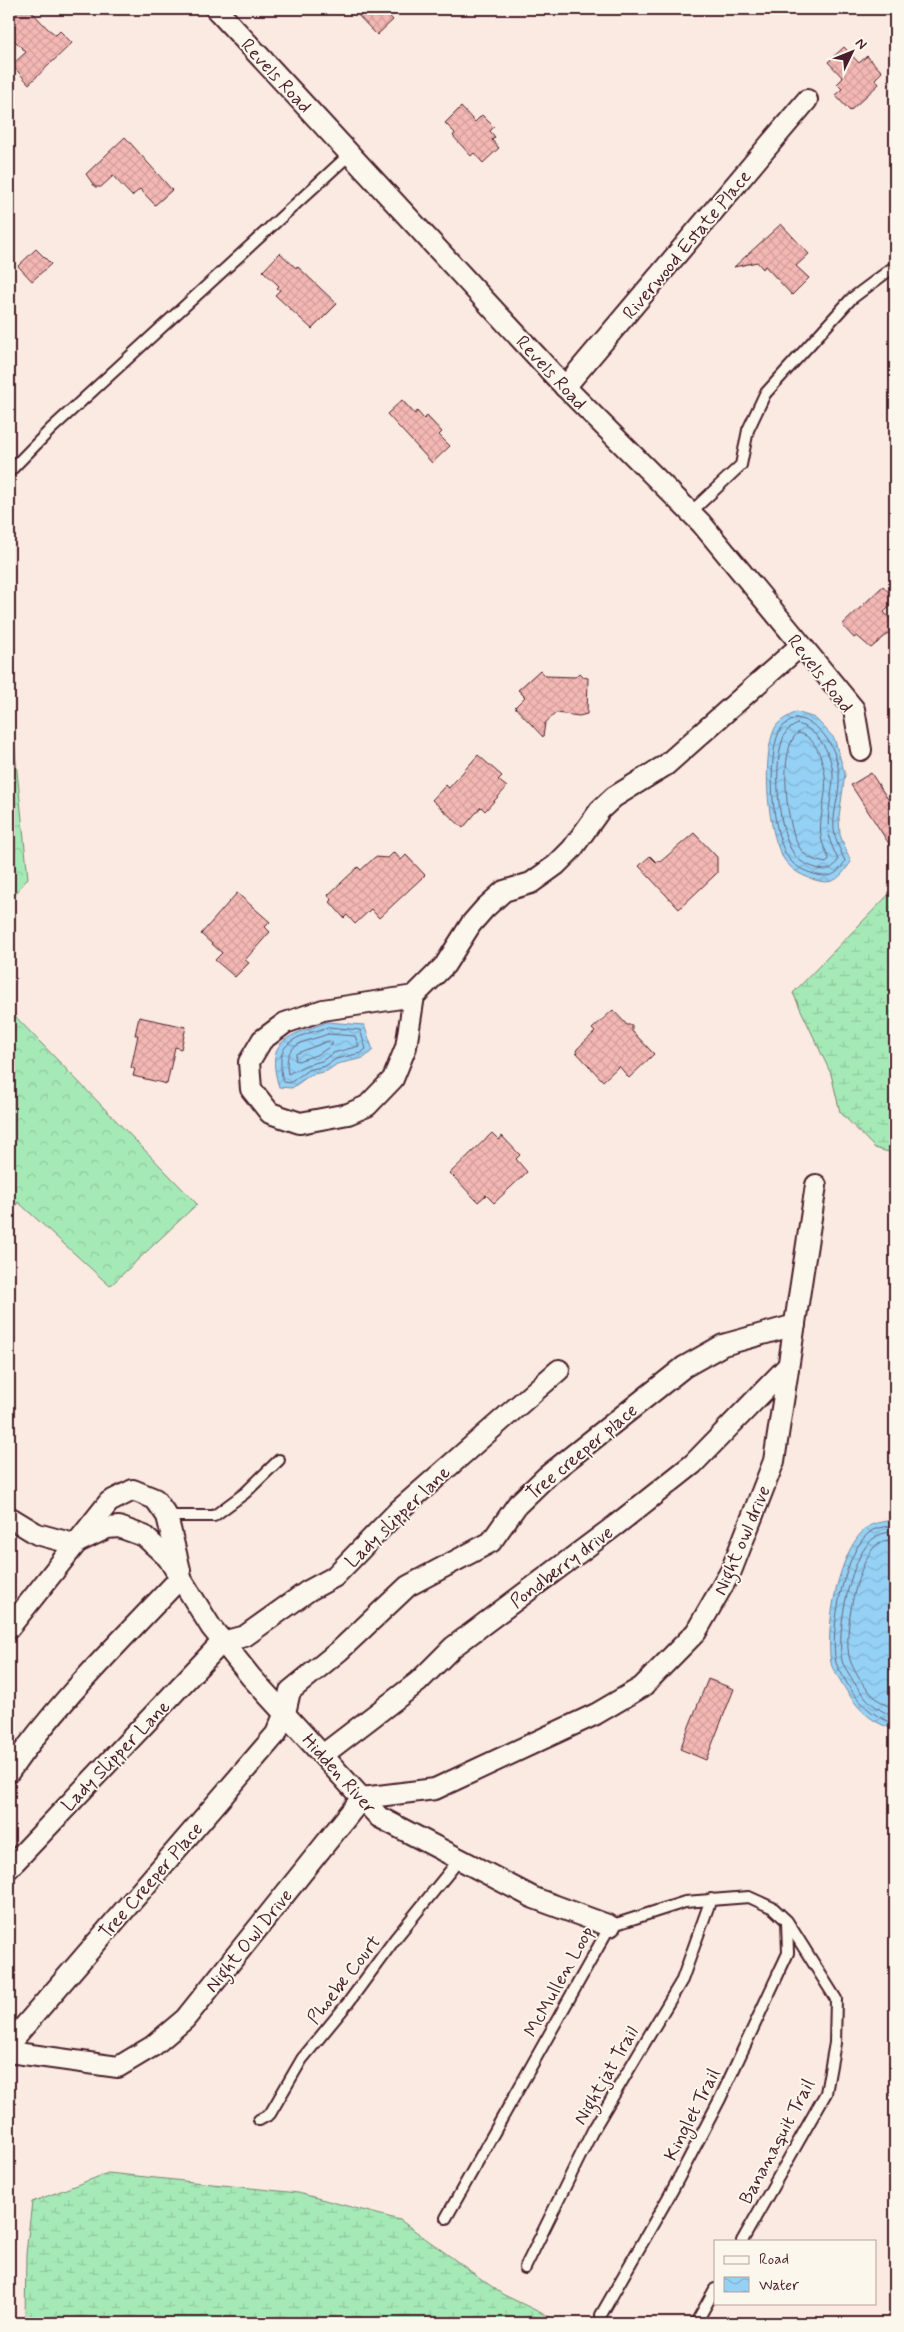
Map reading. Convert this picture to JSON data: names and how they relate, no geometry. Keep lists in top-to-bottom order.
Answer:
{
  "streets": {
    "street": [
      "Revels Road",
      "Riverwood Estate Place",
      "Tree creeper place",
      "Lady slipper lane",
      "Night owl drive",
      "Pondberry drive",
      "Lady Slipper Lane",
      "Hidden River",
      "Tree Creeper Place",
      "Night Owl Drive"
    ],
    "lane": [
      "Phoebe Court",
      "McMullen Loop",
      "Nightjat Trail",
      "Kinglet Trail",
      "Bananaquit Trail"
    ]
  },
  "crossings": [
    ["Revels Road", "Riverwood Estate Place"],
    ["Tree creeper place", "Night owl drive"],
    ["Tree creeper place", "Hidden River"],
    ["Tree creeper place", "Tree Creeper Place"],
    ["Lady slipper lane", "Lady Slipper Lane"],
    ["Lady slipper lane", "Hidden River"],
    ["Night owl drive", "Pondberry drive"],
    ["Night owl drive", "Hidden River"],
    ["Night owl drive", "Night Owl Drive"],
    ["Pondberry drive", "Hidden River"],
    ["Lady Slipper Lane", "Hidden River"],
    ["Hidden River", "Tree Creeper Place"],
    ["Hidden River", "Night Owl Drive"],
    ["Hidden River", "Phoebe Court"],
    ["Hidden River", "McMullen Loop"],
    ["McMullen Loop", "Nightjat Trail"],
    ["McMullen Loop", "Kinglet Trail"],
    ["McMullen Loop", "Bananaquit Trail"],
    ["Kinglet Trail", "Bananaquit Trail"]
  ],
  "legend": ["Road", "Water"],
  "north": "top right"
}
